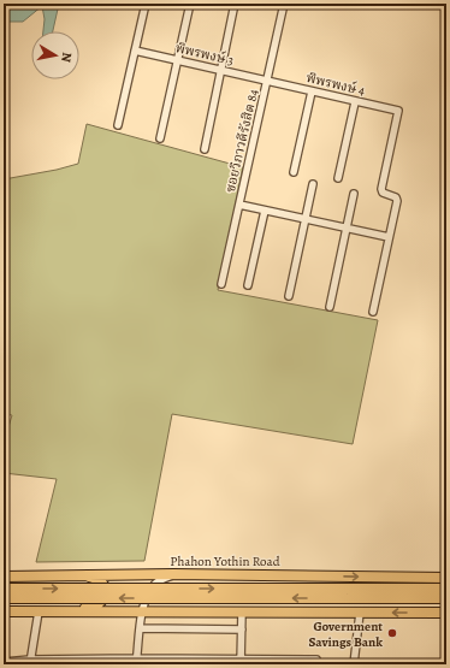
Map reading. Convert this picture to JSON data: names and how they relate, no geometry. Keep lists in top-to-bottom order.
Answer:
{
  "streets": {
    "main road": ["Phahon Yothin Road"],
    "street": ["พิพรพงษ์ 3", "พิพรพงษ์ 4", "ซอยวิภาวดีรังสิต 84"]
  },
  "crossings": [
    ["พิพรพงษ์ 3", "พิพรพงษ์ 4"],
    ["พิพรพงษ์ 3", "ซอยวิภาวดีรังสิต 84"],
    ["พิพรพงษ์ 4", "ซอยวิภาวดีรังสิต 84"]
  ],
  "places": ["Government Savings Bank"],
  "north": "right"
}
